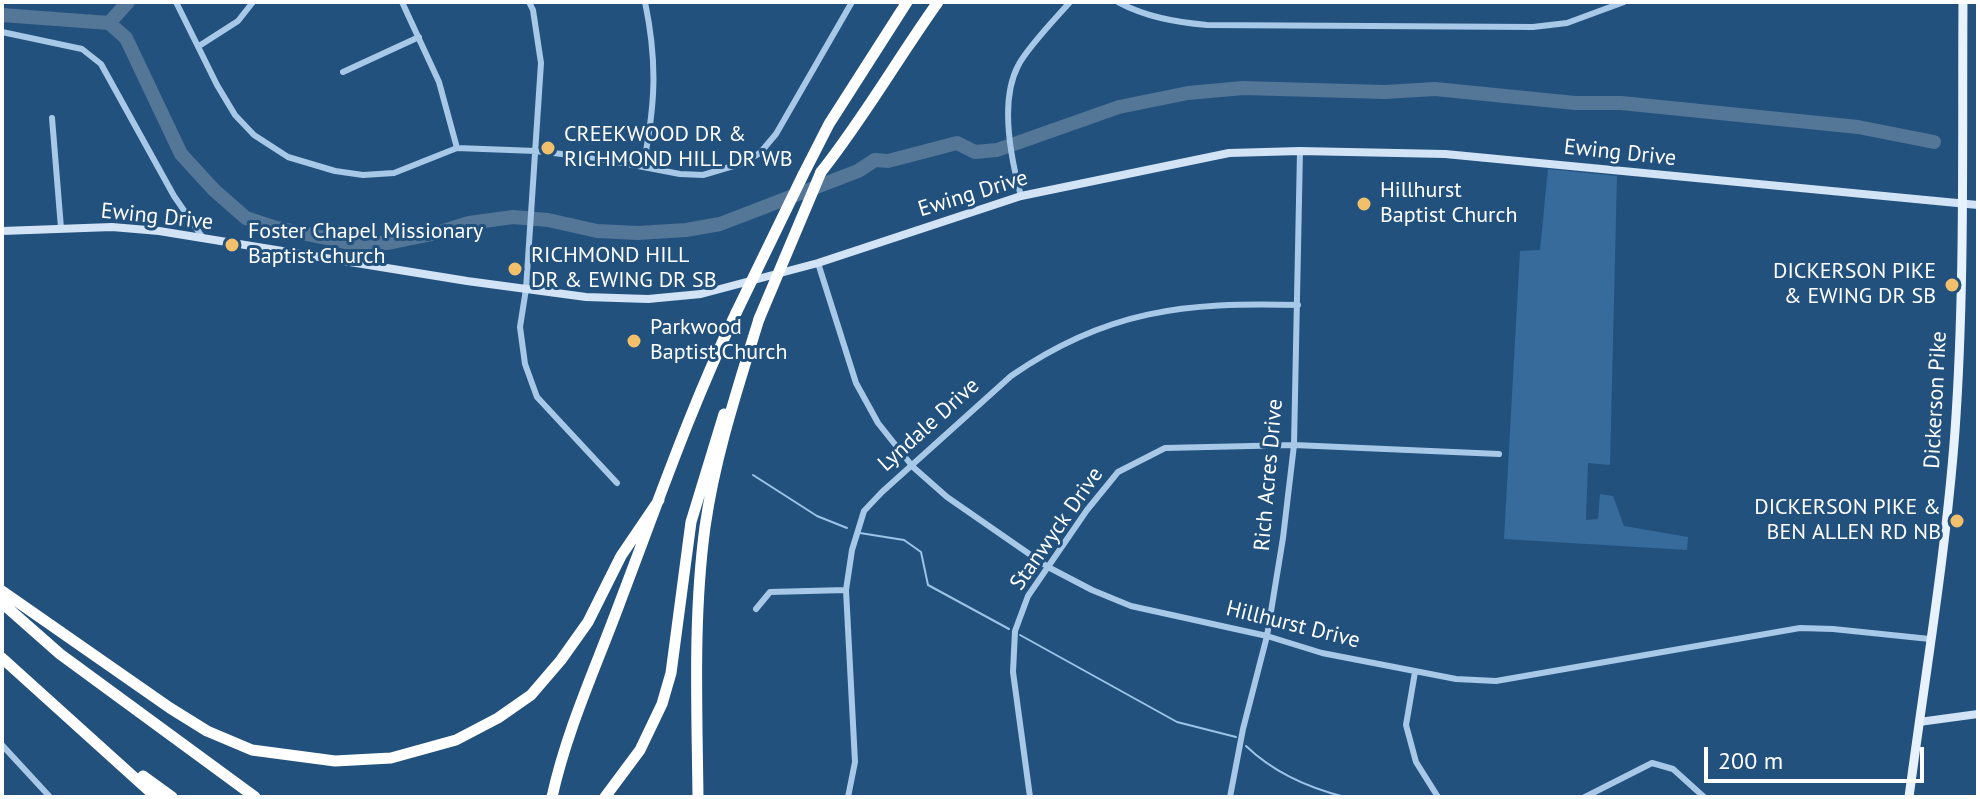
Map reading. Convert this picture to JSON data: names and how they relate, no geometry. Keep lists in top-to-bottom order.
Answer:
{
  "streets": {
    "main road": ["Ewing Drive", "Dickerson Pike"],
    "street": [
      "Lyndale Drive",
      "Rich Acres Drive",
      "Stanwyck Drive",
      "Hillhurst Drive"
    ]
  },
  "crossings": [
    ["Ewing Drive", "Dickerson Pike"],
    ["Ewing Drive", "Rich Acres Drive"],
    ["Ewing Drive", "Hillhurst Drive"],
    ["Dickerson Pike", "Hillhurst Drive"],
    ["Lyndale Drive", "Rich Acres Drive"],
    ["Lyndale Drive", "Hillhurst Drive"],
    ["Rich Acres Drive", "Stanwyck Drive"],
    ["Rich Acres Drive", "Hillhurst Drive"],
    ["Stanwyck Drive", "Hillhurst Drive"]
  ],
  "places": [
    "CREEKWOOD DR & RICHMOND HILL DR WB",
    "Hillhurst Baptist Church",
    "Foster Chapel Missionary Baptist Church",
    "RICHMOND HILL DR & EWING DR SB",
    "DICKERSON PIKE & EWING DR SB",
    "Parkwood Baptist Church",
    "DICKERSON PIKE & BEN ALLEN RD NB"
  ],
  "scale_bar": "200 m"
}
